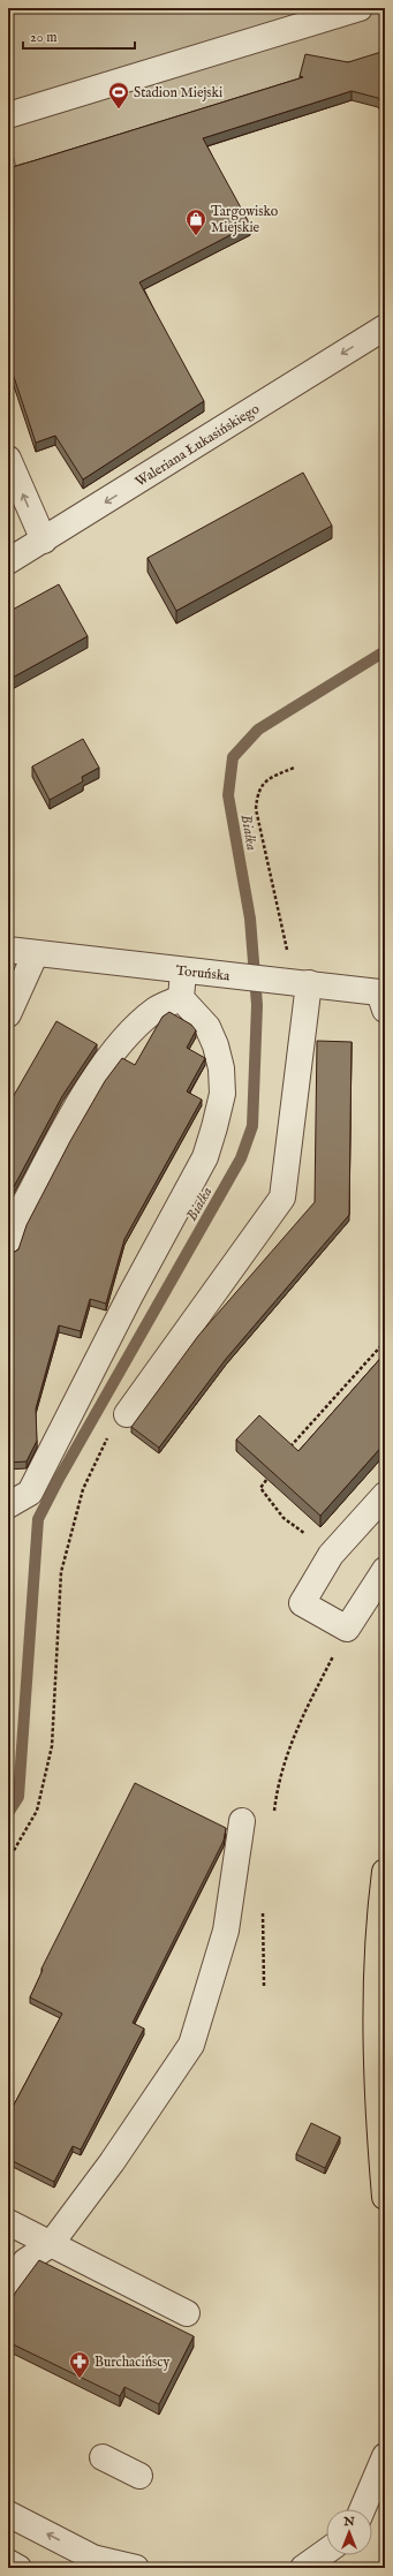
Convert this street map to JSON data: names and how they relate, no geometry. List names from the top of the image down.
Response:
{
  "streets": {
    "street": ["Waleriana Łukasińskiego", "Toruńska"]
  },
  "one_way": ["Waleriana Łukasińskiego"],
  "water": ["Białka"],
  "places": {
    "sports": ["Stadion Miejski"],
    "shop": ["Targowisko Miejskie"],
    "pharmacy": ["Burchacińscy"]
  },
  "scale_bar": "20 m",
  "north": "top"
}
